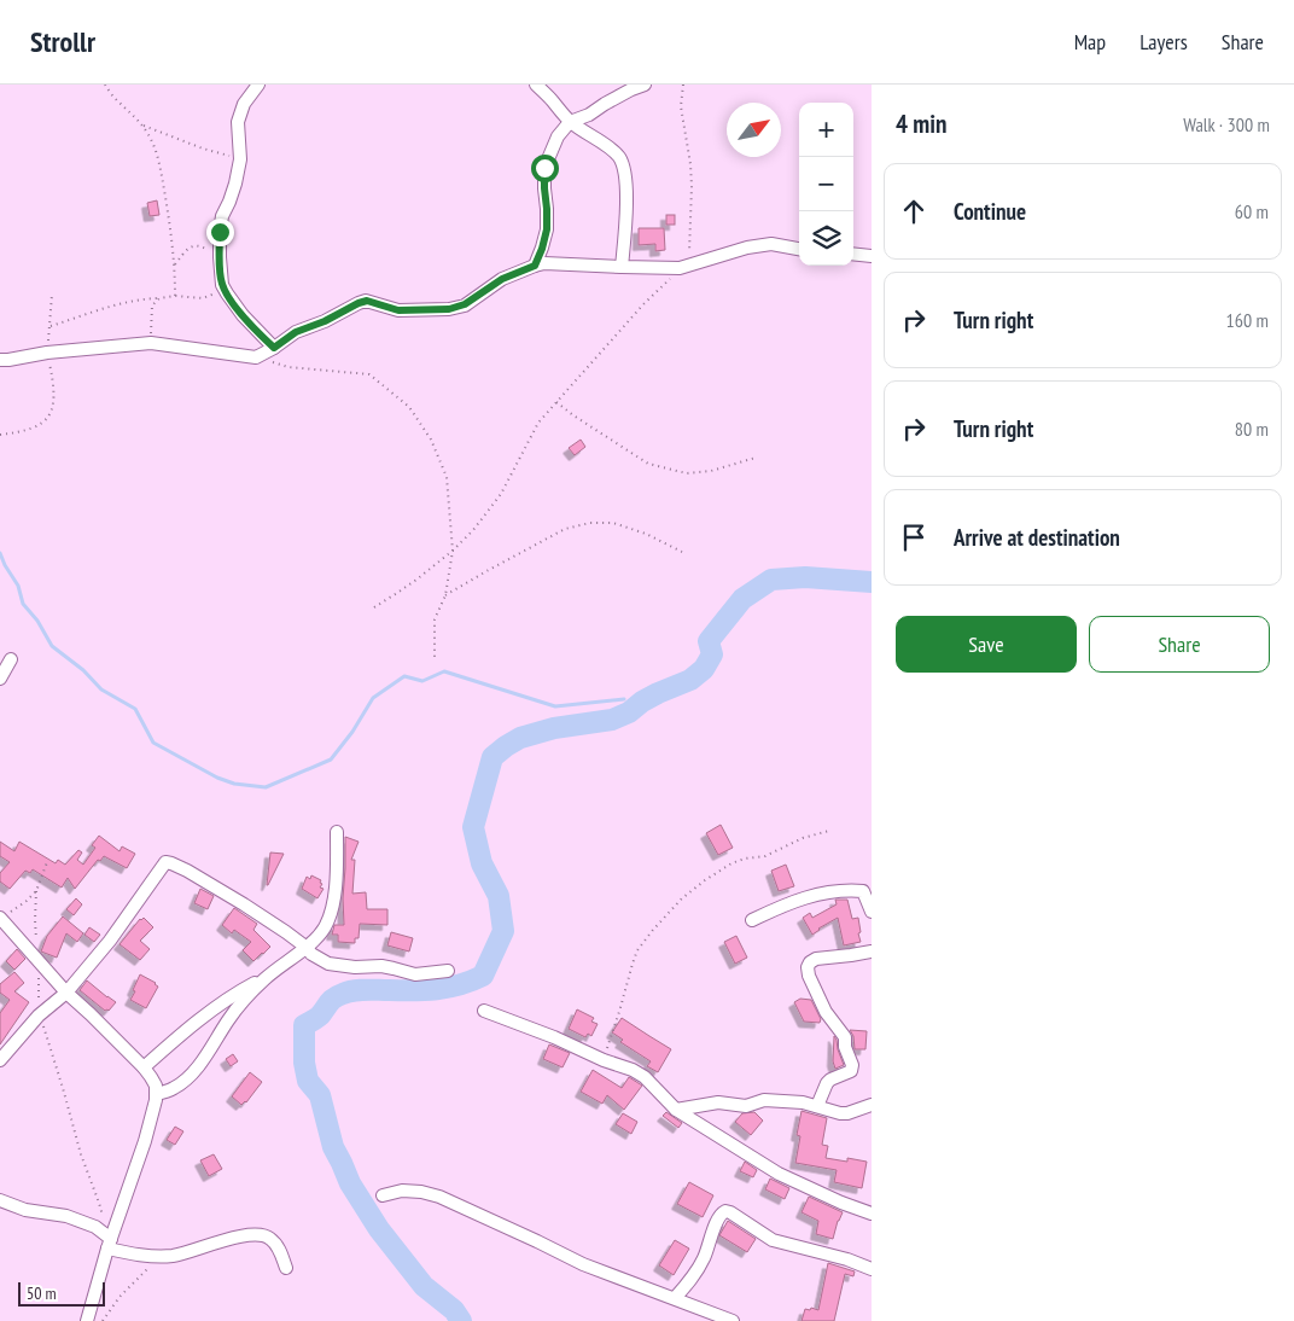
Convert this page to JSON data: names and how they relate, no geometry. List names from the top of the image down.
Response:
{
  "scale_bar": "50 m",
  "north": "top right",
  "page": {
    "header": "Strollr",
    "nav": ["Map", "Layers", "Share"],
    "heading": ["4 min", "Walk · 300 m"],
    "map_buttons": ["+", "−"],
    "list": [
      ["Continue", "60 m"],
      ["Turn right", "160 m"],
      ["Turn right", "80 m"],
      "Arrive at destination"
    ],
    "buttons": ["Save", "Share"],
    "scale": "50 m"
  }
}
